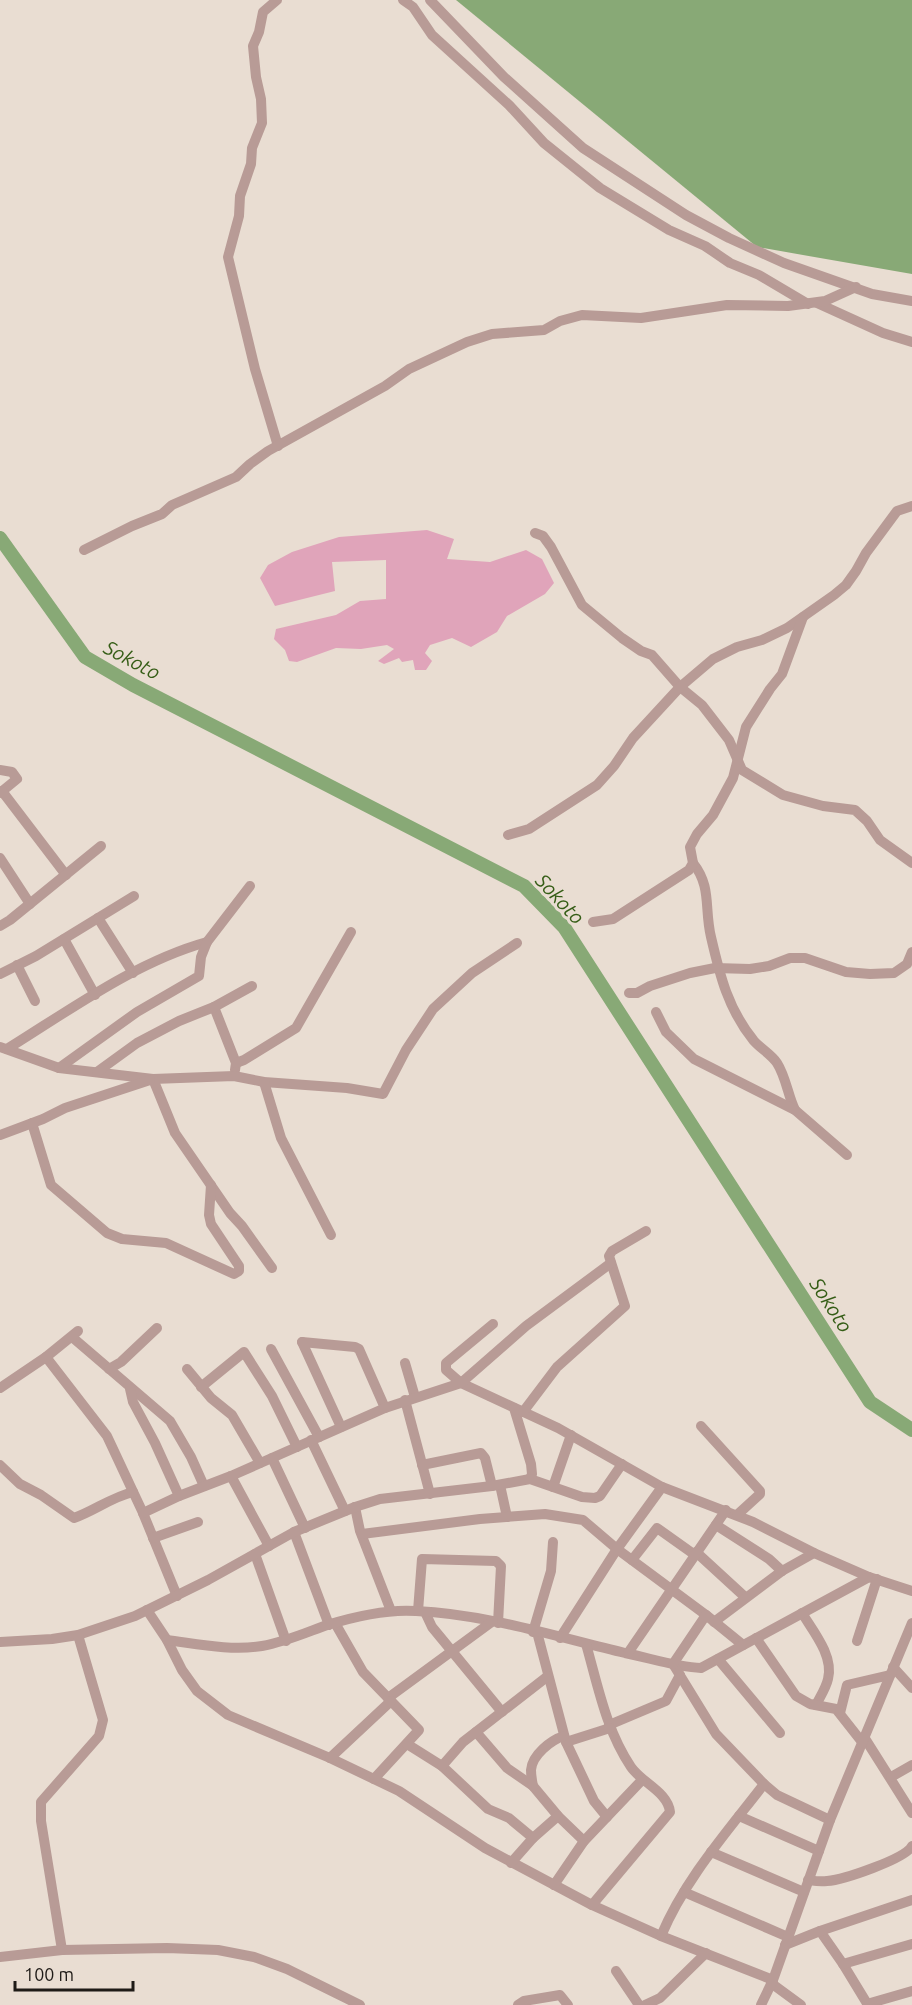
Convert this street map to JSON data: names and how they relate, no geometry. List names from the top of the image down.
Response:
{
  "water": ["Sokoto"],
  "scale_bar": "100 m"
}
